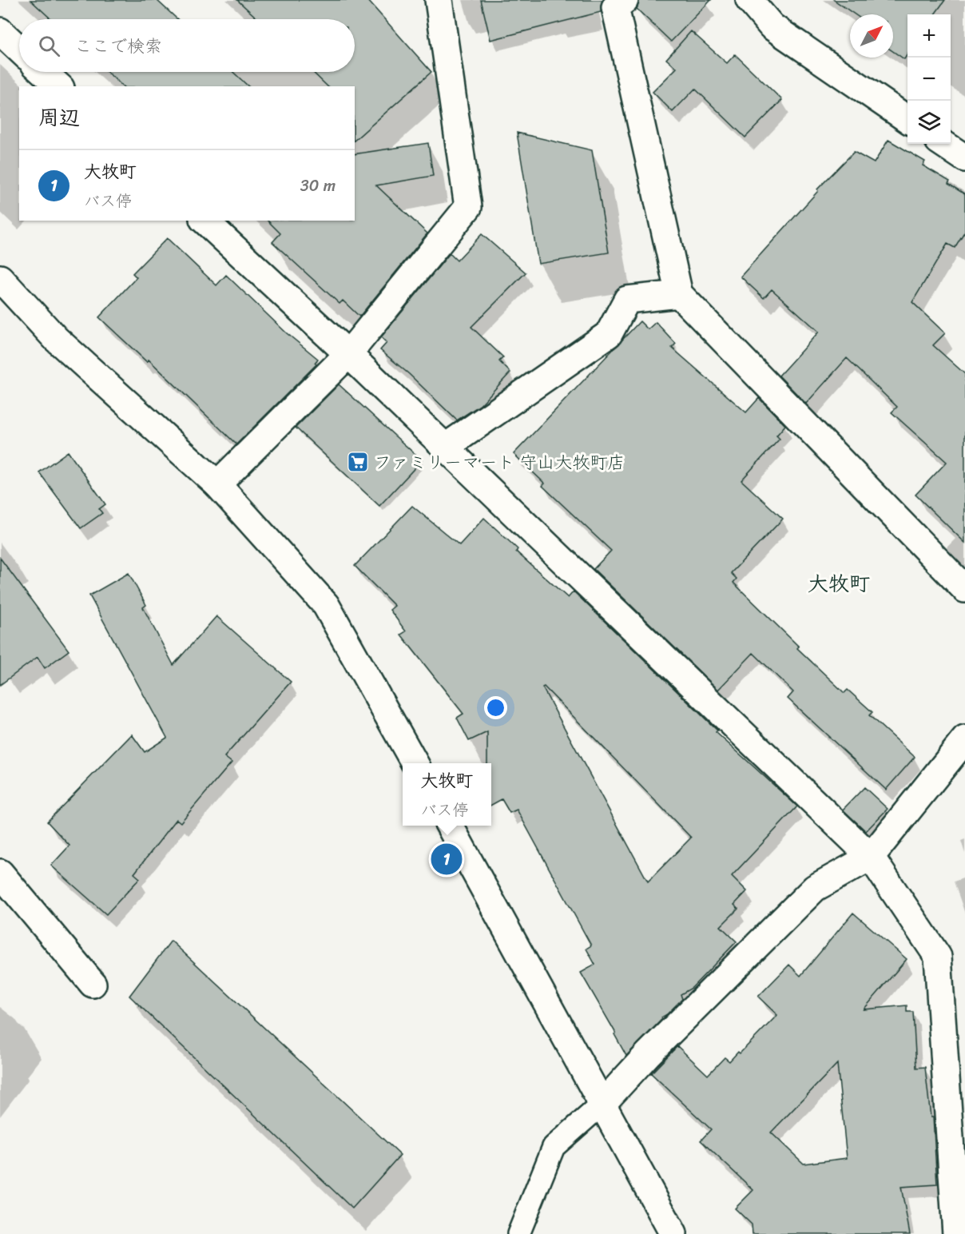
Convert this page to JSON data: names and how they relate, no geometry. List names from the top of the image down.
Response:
{
  "districts": ["大牧町"],
  "places": {
    "supermarket": ["ファミリーマート 守山大牧町店"]
  },
  "north": "top right",
  "page": {
    "map_buttons": ["+", "−"],
    "search": "ここで検索",
    "heading": "周辺",
    "list": [
      {
        "mark": "1",
        "name": "大牧町",
        "note": "バス停",
        "value": "30 m"
      }
    ],
    "popup": ["大牧町", "バス停"],
    "pins": "1"
  }
}
